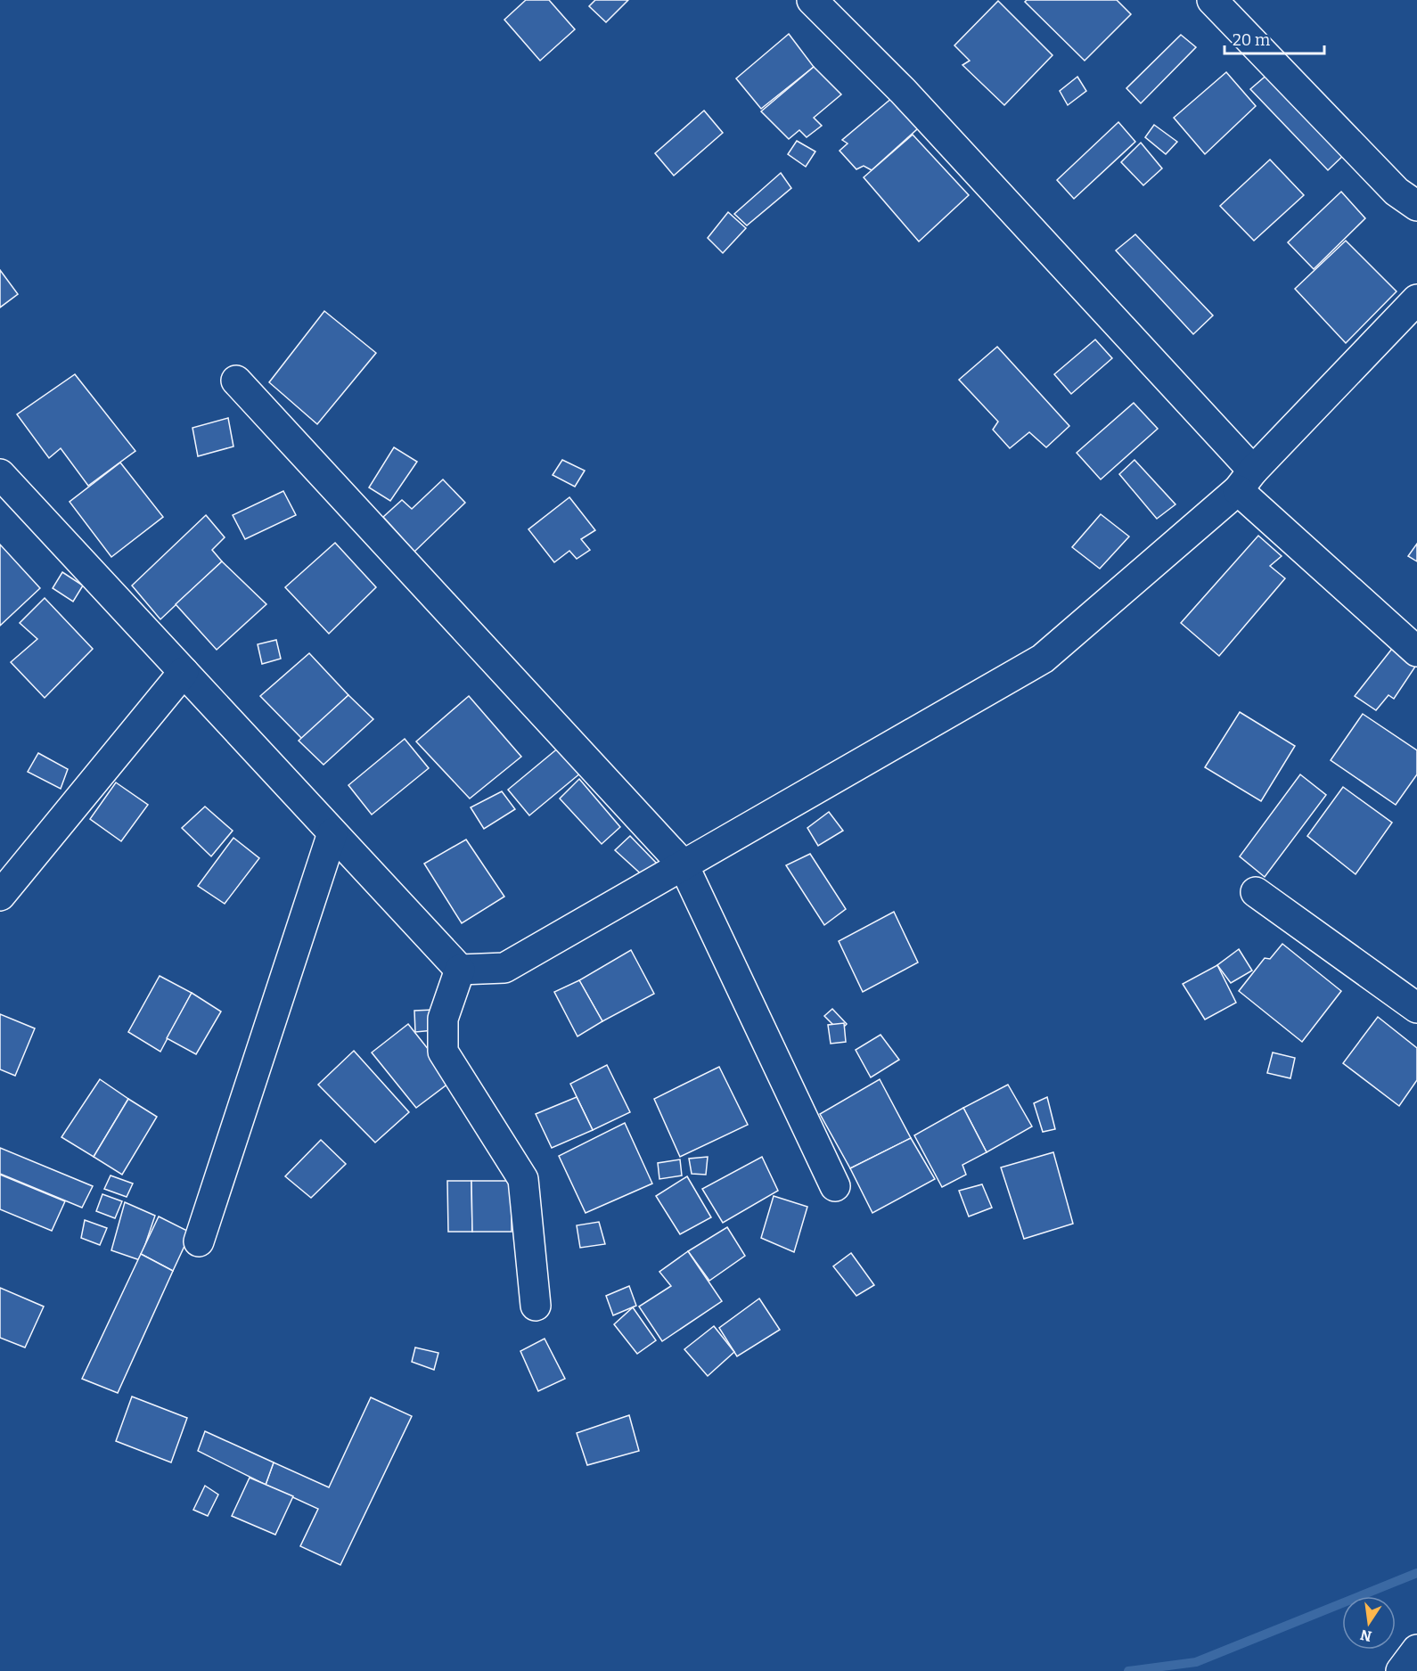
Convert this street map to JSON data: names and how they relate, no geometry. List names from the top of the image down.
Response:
{
  "scale_bar": "20 m",
  "north": "bottom"
}
